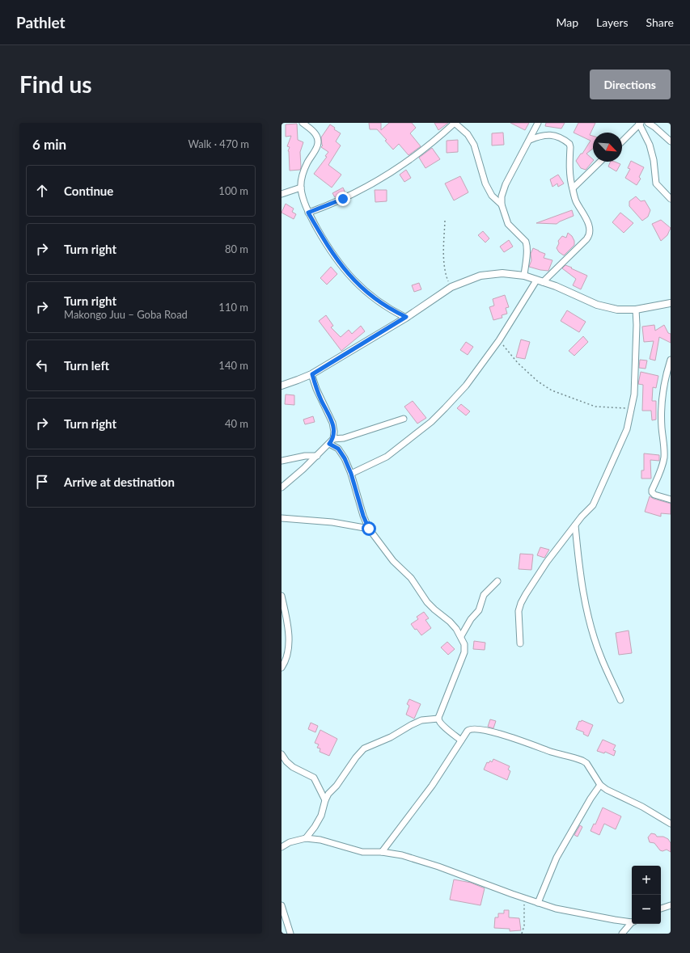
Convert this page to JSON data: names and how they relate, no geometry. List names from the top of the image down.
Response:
{
  "north": "bottom right",
  "page": {
    "header": "Pathlet",
    "nav": ["Map", "Layers", "Share"],
    "buttons": "Directions",
    "title": "Find us",
    "heading": ["6 min", "Walk · 470 m"],
    "list": [
      ["Continue", "100 m"],
      ["Turn right", "80 m"],
      ["Turn right", "Makongo Juu – Goba Road", "110 m"],
      ["Turn left", "140 m"],
      ["Turn right", "40 m"],
      "Arrive at destination"
    ],
    "map_buttons": ["+", "−"]
  }
}
